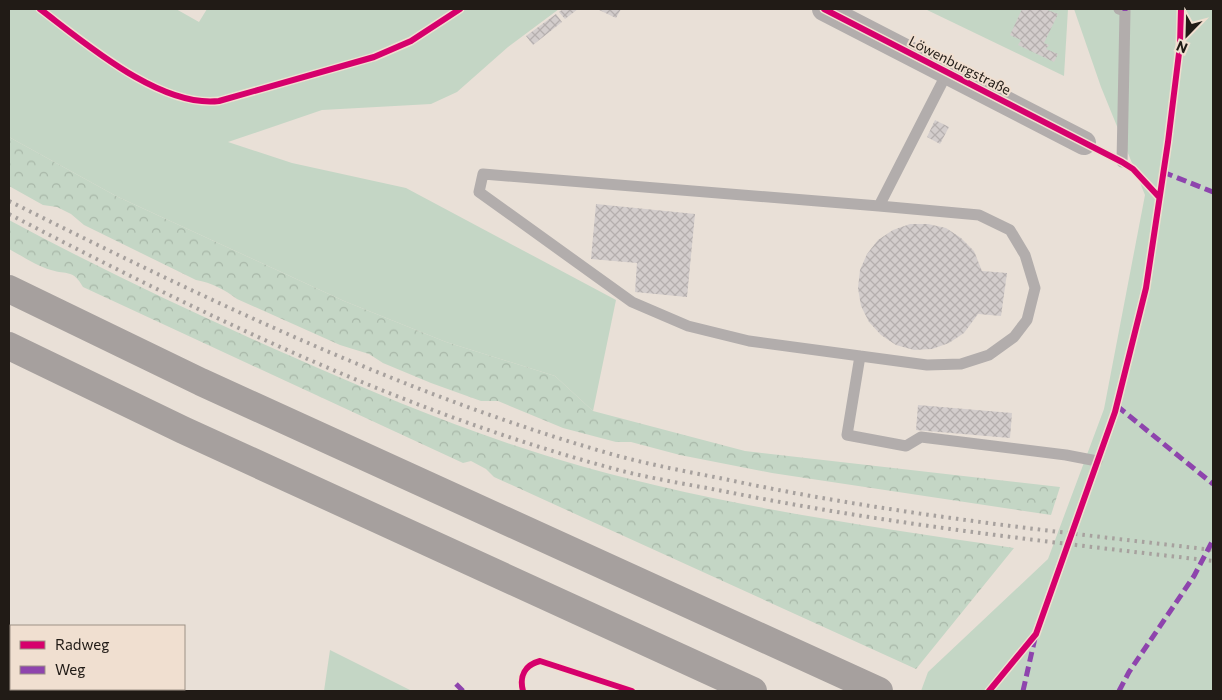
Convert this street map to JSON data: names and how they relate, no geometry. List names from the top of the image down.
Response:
{
  "streets": {
    "street": ["Löwenburgstraße"]
  },
  "legend": ["Radweg", "Weg"],
  "north": "bottom left"
}
